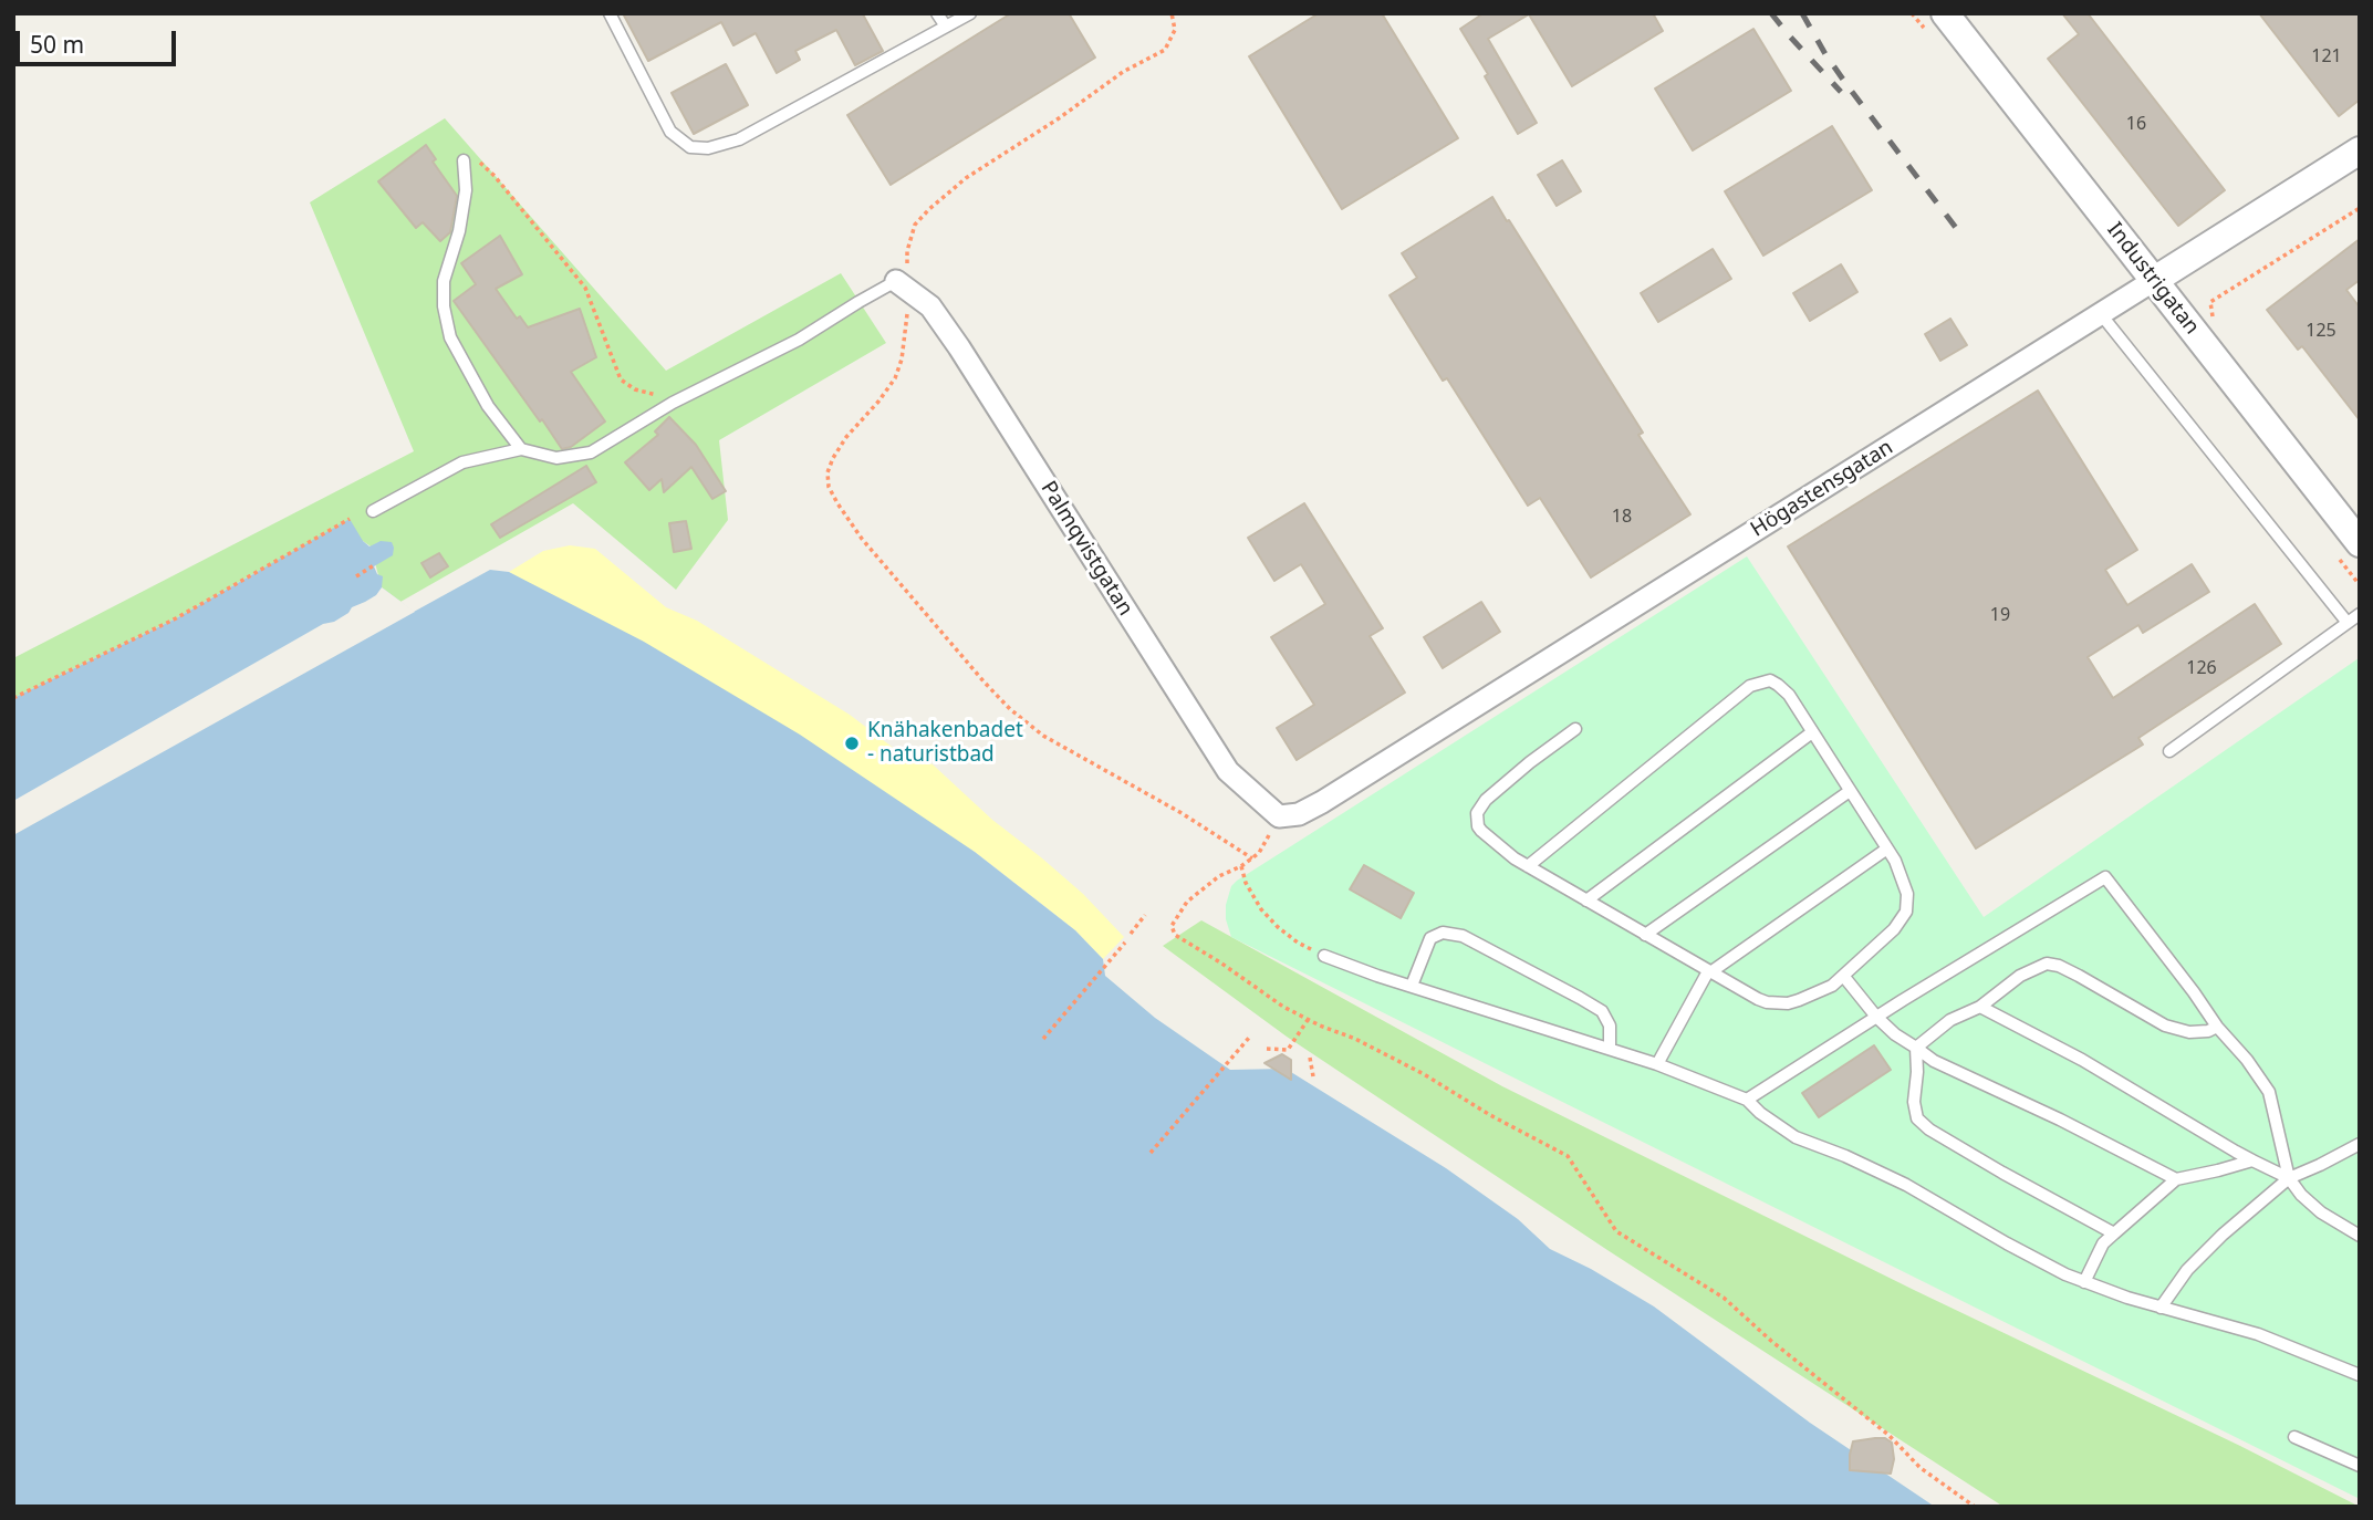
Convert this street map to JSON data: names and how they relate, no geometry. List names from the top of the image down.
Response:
{
  "streets": {
    "street": ["Industrigatan", "Högastensgatan", "Palmqvistgatan"]
  },
  "crossings": [
    ["Industrigatan", "Högastensgatan"],
    ["Högastensgatan", "Palmqvistgatan"]
  ],
  "places": ["Knähakenbadet - naturistbad"],
  "house_numbers": [
    "121",
    "16",
    "125",
    "18",
    "19",
    "126"
  ],
  "scale_bar": "50 m"
}
